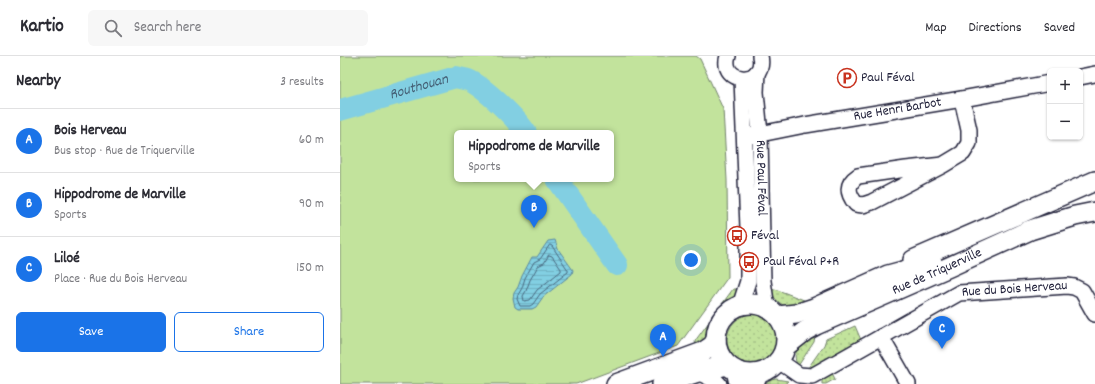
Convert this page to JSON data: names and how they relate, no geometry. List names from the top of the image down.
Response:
{
  "streets": {
    "main road": ["Rue de Triquerville"],
    "street": ["Rue Henri Barbot", "Rue Paul Féval", "Rue du Bois Herveau"]
  },
  "crossings": [
    ["Rue Henri Barbot", "Rue Paul Féval"],
    ["Rue Paul Féval", "Rue de Triquerville"],
    ["Rue Paul Féval", "Rue du Bois Herveau"],
    ["Rue de Triquerville", "Rue du Bois Herveau"]
  ],
  "water": ["Routhouan"],
  "places": {
    "parking": ["Paul Féval"],
    "bus stop": ["Féval", "Paul Féval P+R"]
  },
  "page": {
    "header": "Kartio",
    "search": "Search here",
    "nav": ["Map", "Directions", "Saved"],
    "heading": ["Nearby", "3 results"],
    "map_buttons": ["+", "−"],
    "list": [
      {
        "mark": "A",
        "name": "Bois Herveau",
        "note": "Bus stop · Rue de Triquerville",
        "value": "60 m"
      },
      {
        "mark": "B",
        "name": "Hippodrome de Marville",
        "note": "Sports",
        "value": "90 m"
      },
      {
        "mark": "C",
        "name": "Liloé",
        "note": "Place · Rue du Bois Herveau",
        "value": "150 m"
      }
    ],
    "popup": ["Hippodrome de Marville", "Sports"],
    "pins": ["B", "C", "A"],
    "buttons": ["Save", "Share"]
  }
}
